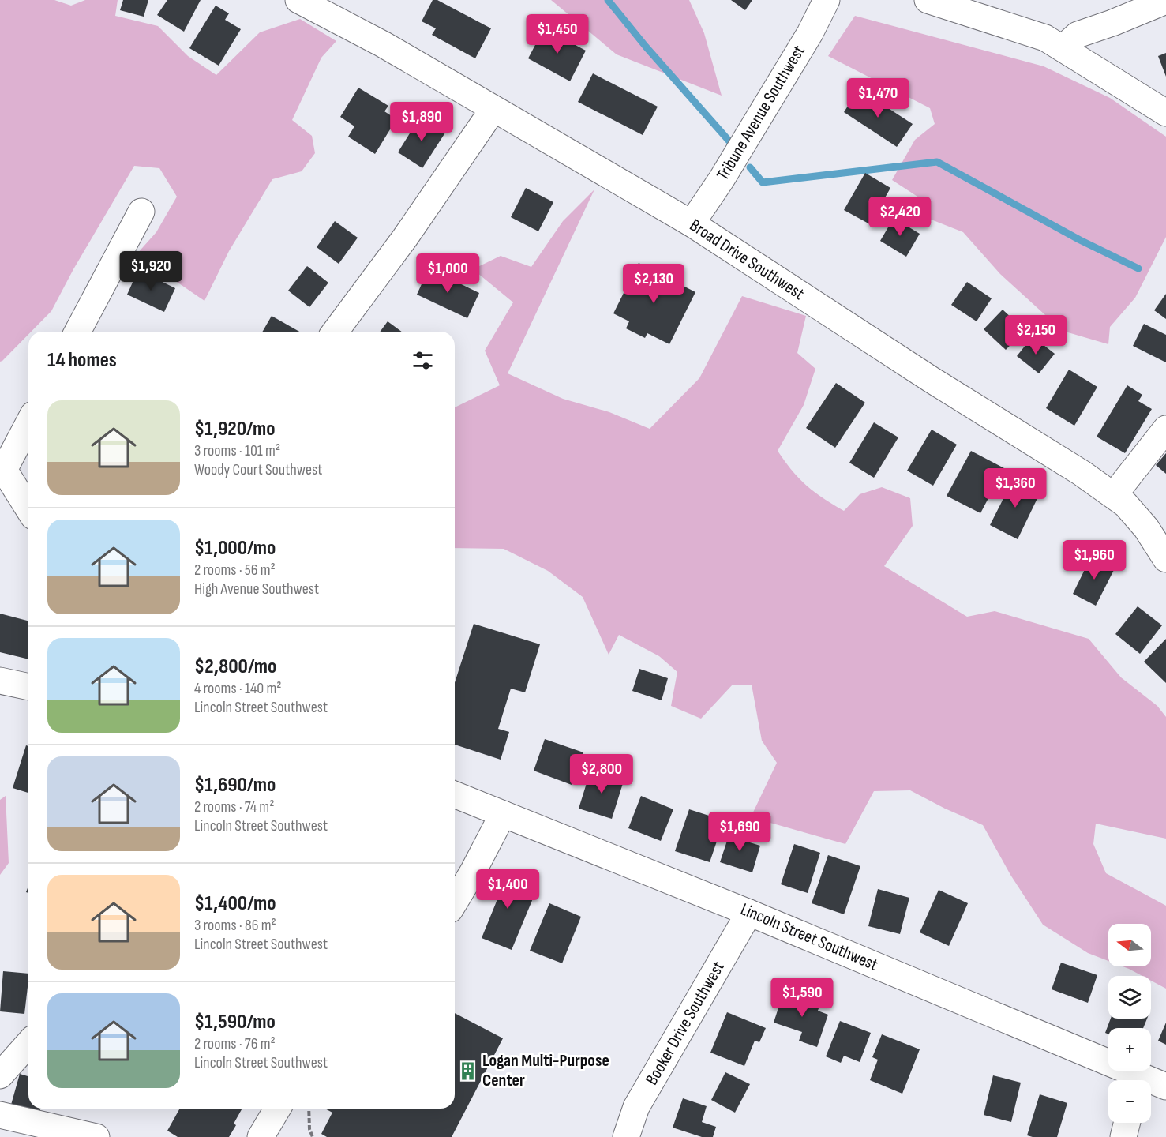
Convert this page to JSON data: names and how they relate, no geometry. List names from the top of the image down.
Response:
{
  "streets": {
    "street": [
      "Tribune Avenue Southwest",
      "Broad Drive Southwest",
      "Lincoln Street Southwest",
      "Booker Drive Southwest"
    ]
  },
  "crossings": [
    ["Tribune Avenue Southwest", "Broad Drive Southwest"],
    ["Lincoln Street Southwest", "Booker Drive Southwest"]
  ],
  "places": {
    "building": ["Logan Multi-Purpose Center"]
  },
  "north": "left",
  "page": {
    "price": [
      "$1,450",
      "$1,470",
      "$1,890",
      "$2,420",
      "$1,920",
      "$1,000",
      "$2,130",
      "$2,150",
      "$1,360",
      "$1,960",
      "$2,800",
      "$1,690",
      "$1,400",
      "$1,590"
    ],
    "heading": "14 homes",
    "list": [
      {
        "name": "$1,920/mo",
        "note": "3 rooms · 101 m² · Woody Court Southwest"
      },
      {
        "name": "$1,000/mo",
        "note": "2 rooms · 56 m² · High Avenue Southwest"
      },
      {
        "name": "$2,800/mo",
        "note": "4 rooms · 140 m² · Lincoln Street Southwest"
      },
      {
        "name": "$1,690/mo",
        "note": "2 rooms · 74 m² · Lincoln Street Southwest"
      },
      {
        "name": "$1,400/mo",
        "note": "3 rooms · 86 m² · Lincoln Street Southwest"
      },
      {
        "name": "$1,590/mo",
        "note": "2 rooms · 76 m² · Lincoln Street Southwest"
      }
    ],
    "map_buttons": ["+", "−"]
  }
}
